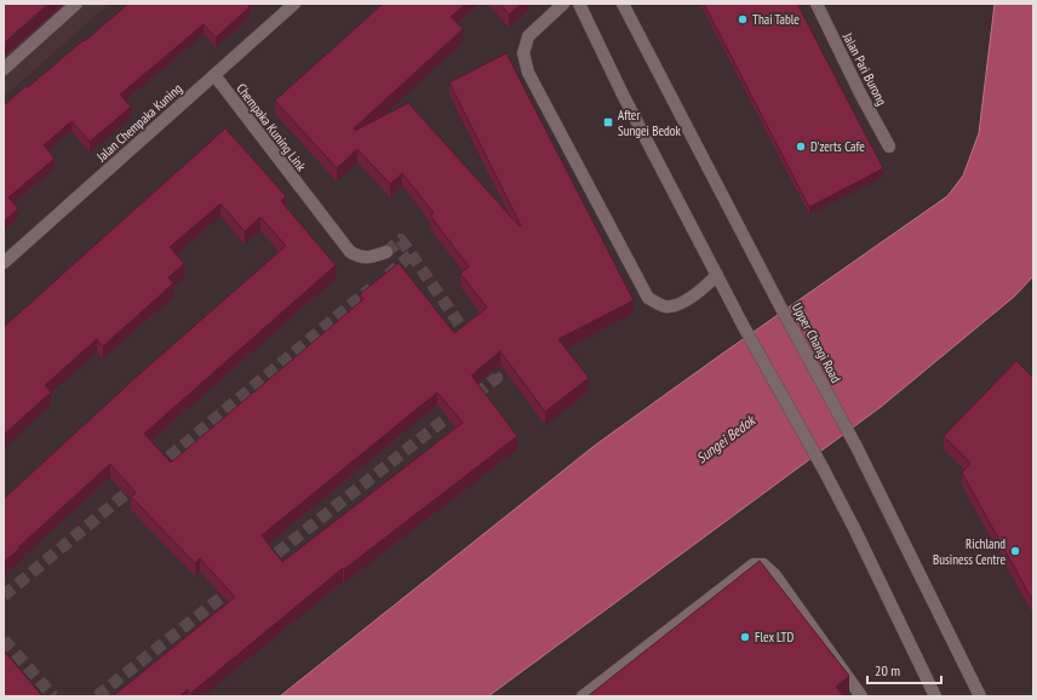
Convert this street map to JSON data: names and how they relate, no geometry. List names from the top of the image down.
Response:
{
  "streets": {
    "street": [
      "Jalan Pari Burong",
      "Jalan Chempaka Kuning",
      "Chempaka Kuning Link",
      "Upper Changi Road"
    ]
  },
  "crossings": [
    ["Jalan Chempaka Kuning", "Chempaka Kuning Link"]
  ],
  "water": ["Sungei Bedok"],
  "places": {
    "other": [
      "Thai Table",
      "D'zerts Cafe",
      "Richland Business Centre",
      "Flex LTD"
    ],
    "transit": ["After Sungei Bedok"]
  },
  "scale_bar": "20 m"
}
